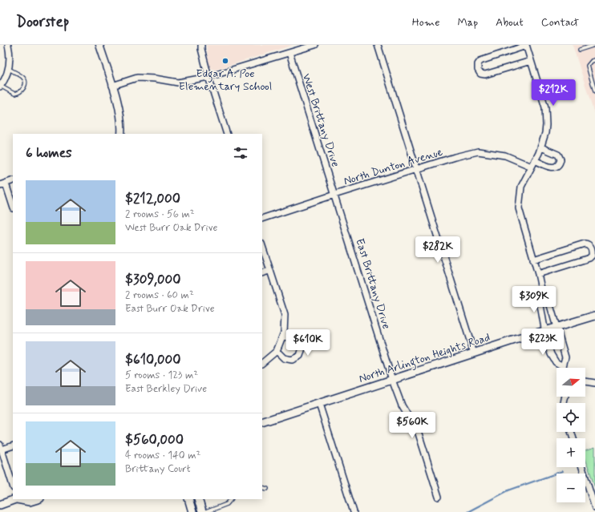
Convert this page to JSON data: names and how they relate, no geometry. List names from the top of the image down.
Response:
{
  "streets": {
    "main road": ["North Arlington Heights Road"],
    "street": ["West Brittany Drive", "North Dunton Avenue", "East Brittany Drive"]
  },
  "crossings": [
    ["West Brittany Drive", "North Dunton Avenue"],
    ["West Brittany Drive", "East Brittany Drive"],
    ["North Dunton Avenue", "East Brittany Drive"],
    ["East Brittany Drive", "North Arlington Heights Road"]
  ],
  "places": ["Edgar A. Poe Elementary School"],
  "north": "right",
  "page": {
    "header": "Doorstep",
    "nav": [
      "Home",
      "Map",
      "About",
      "Contact"
    ],
    "price": [
      "$212K",
      "$282K",
      "$309K",
      "$223K",
      "$610K",
      "$560K"
    ],
    "heading": "6 homes",
    "list": [
      {
        "name": "$212,000",
        "note": "2 rooms · 56 m² · West Burr Oak Drive"
      },
      {
        "name": "$309,000",
        "note": "2 rooms · 60 m² · East Burr Oak Drive"
      },
      {
        "name": "$610,000",
        "note": "5 rooms · 123 m² · East Berkley Drive"
      },
      {
        "name": "$560,000",
        "note": "4 rooms · 140 m² · Brittany Court"
      }
    ],
    "map_buttons": ["+", "−"]
  }
}
